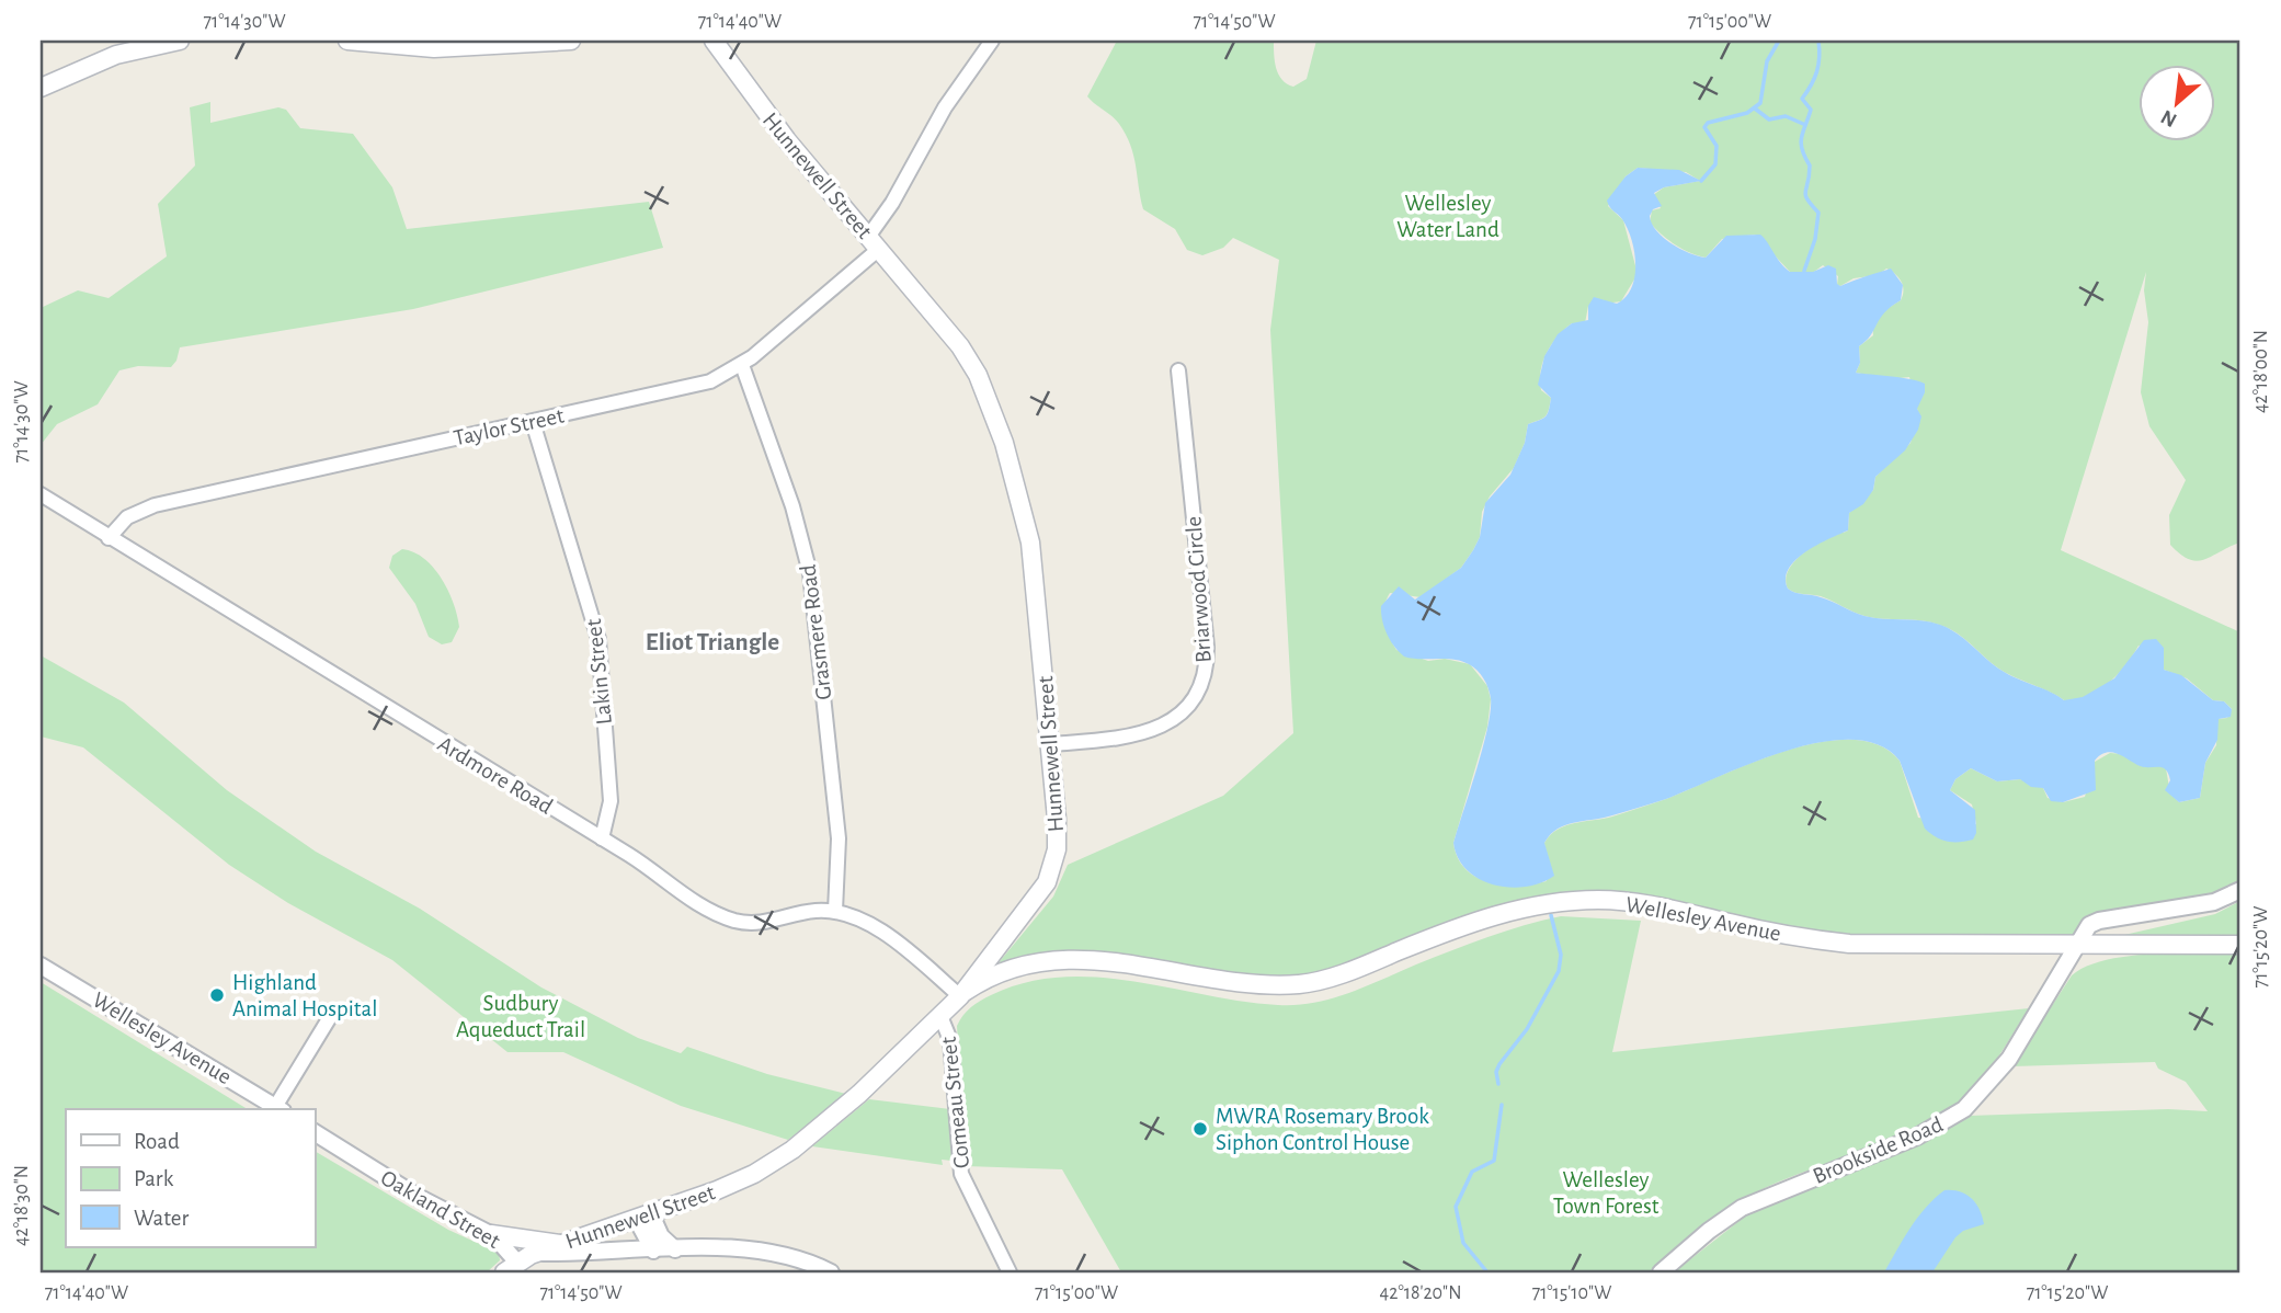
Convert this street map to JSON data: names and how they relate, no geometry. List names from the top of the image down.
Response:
{
  "streets": {
    "main road": ["Hunnewell Street", "Wellesley Avenue"],
    "street": [
      "Taylor Street",
      "Briarwood Circle",
      "Grasmere Road",
      "Lakin Street",
      "Ardmore Road",
      "Comeau Street",
      "Brookside Road",
      "Oakland Street"
    ]
  },
  "crossings": [
    ["Hunnewell Street", "Taylor Street"],
    ["Hunnewell Street", "Briarwood Circle"],
    ["Hunnewell Street", "Wellesley Avenue"],
    ["Hunnewell Street", "Comeau Street"],
    ["Hunnewell Street", "Oakland Street"],
    ["Taylor Street", "Grasmere Road"],
    ["Taylor Street", "Lakin Street"],
    ["Taylor Street", "Ardmore Road"],
    ["Grasmere Road", "Ardmore Road"],
    ["Lakin Street", "Ardmore Road"],
    ["Wellesley Avenue", "Brookside Road"]
  ],
  "districts": ["Eliot Triangle"],
  "parks": ["Wellesley Water Land", "Sudbury Aqueduct Trail", "Wellesley Town Forest"],
  "places": ["Highland Animal Hospital", "MWRA Rosemary Brook Siphon Control House"],
  "legend": ["Road", "Park", "Water"],
  "north": "bottom left",
  "coordinates": [
    "71°14'30\"W",
    "71°14'40\"W",
    "71°14'50\"W",
    "71°15'00\"W",
    "42°18'00\"N",
    "71°15'20\"W",
    "42°18'30\"N",
    "42°18'20\"N",
    "71°15'10\"W"
  ]
}
